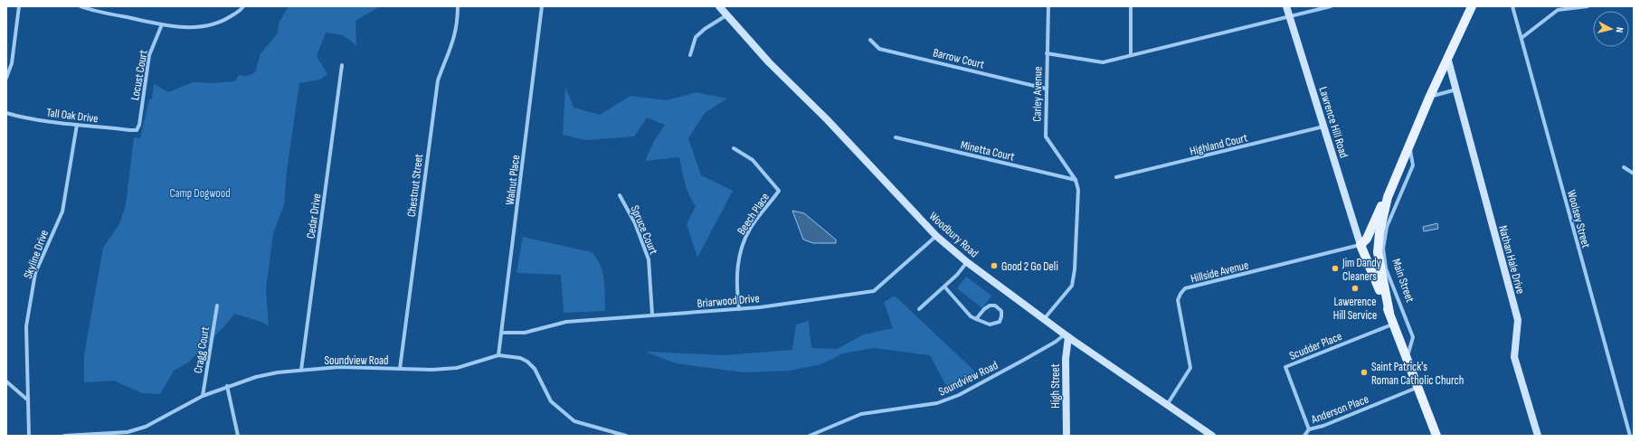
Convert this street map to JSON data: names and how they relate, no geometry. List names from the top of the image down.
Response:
{
  "streets": {
    "main road": [
      "Lawrence Hill Road",
      "Woodbury Road",
      "Nathan Hale Drive",
      "Main Street",
      "High Street"
    ],
    "street": [
      "Barrow Court",
      "Locust Court",
      "Carley Avenue",
      "Tall Oak Drive",
      "Highland Court",
      "Minetta Court",
      "Walnut Place",
      "Chestnut Street",
      "Beech Place",
      "Cedar Drive",
      "Woolsey Street",
      "Spruce Court",
      "Skyline Drive",
      "Hillside Avenue",
      "Briarwood Drive",
      "Scudder Place",
      "Cragg Court",
      "Soundview Road",
      "Anderson Place"
    ]
  },
  "crossings": [
    ["Barrow Court", "Carley Avenue"],
    ["Locust Court", "Tall Oak Drive"],
    ["Carley Avenue", "Lawrence Hill Road"],
    ["Carley Avenue", "Minetta Court"],
    ["Carley Avenue", "Woodbury Road"],
    ["Tall Oak Drive", "Skyline Drive"],
    ["Lawrence Hill Road", "Highland Court"],
    ["Lawrence Hill Road", "Hillside Avenue"],
    ["Lawrence Hill Road", "Main Street"],
    ["Walnut Place", "Briarwood Drive"],
    ["Walnut Place", "Soundview Road"],
    ["Chestnut Street", "Soundview Road"],
    ["Beech Place", "Briarwood Drive"],
    ["Cedar Drive", "Soundview Road"],
    ["Spruce Court", "Briarwood Drive"],
    ["Woodbury Road", "Hillside Avenue"],
    ["Woodbury Road", "Briarwood Drive"],
    ["Woodbury Road", "Soundview Road"],
    ["Woodbury Road", "High Street"],
    ["Nathan Hale Drive", "Main Street"],
    ["Hillside Avenue", "Main Street"],
    ["Main Street", "Scudder Place"],
    ["Main Street", "Anderson Place"],
    ["Scudder Place", "Anderson Place"],
    ["Cragg Court", "Soundview Road"],
    ["Soundview Road", "High Street"]
  ],
  "parks": ["Camp Dogwood"],
  "places": [
    "Good 2 Go Deli",
    "Jim Dandy Cleaners",
    "Lawerence Hill Service",
    "Saint Patrick's Roman Catholic Church"
  ],
  "north": "right"
}
